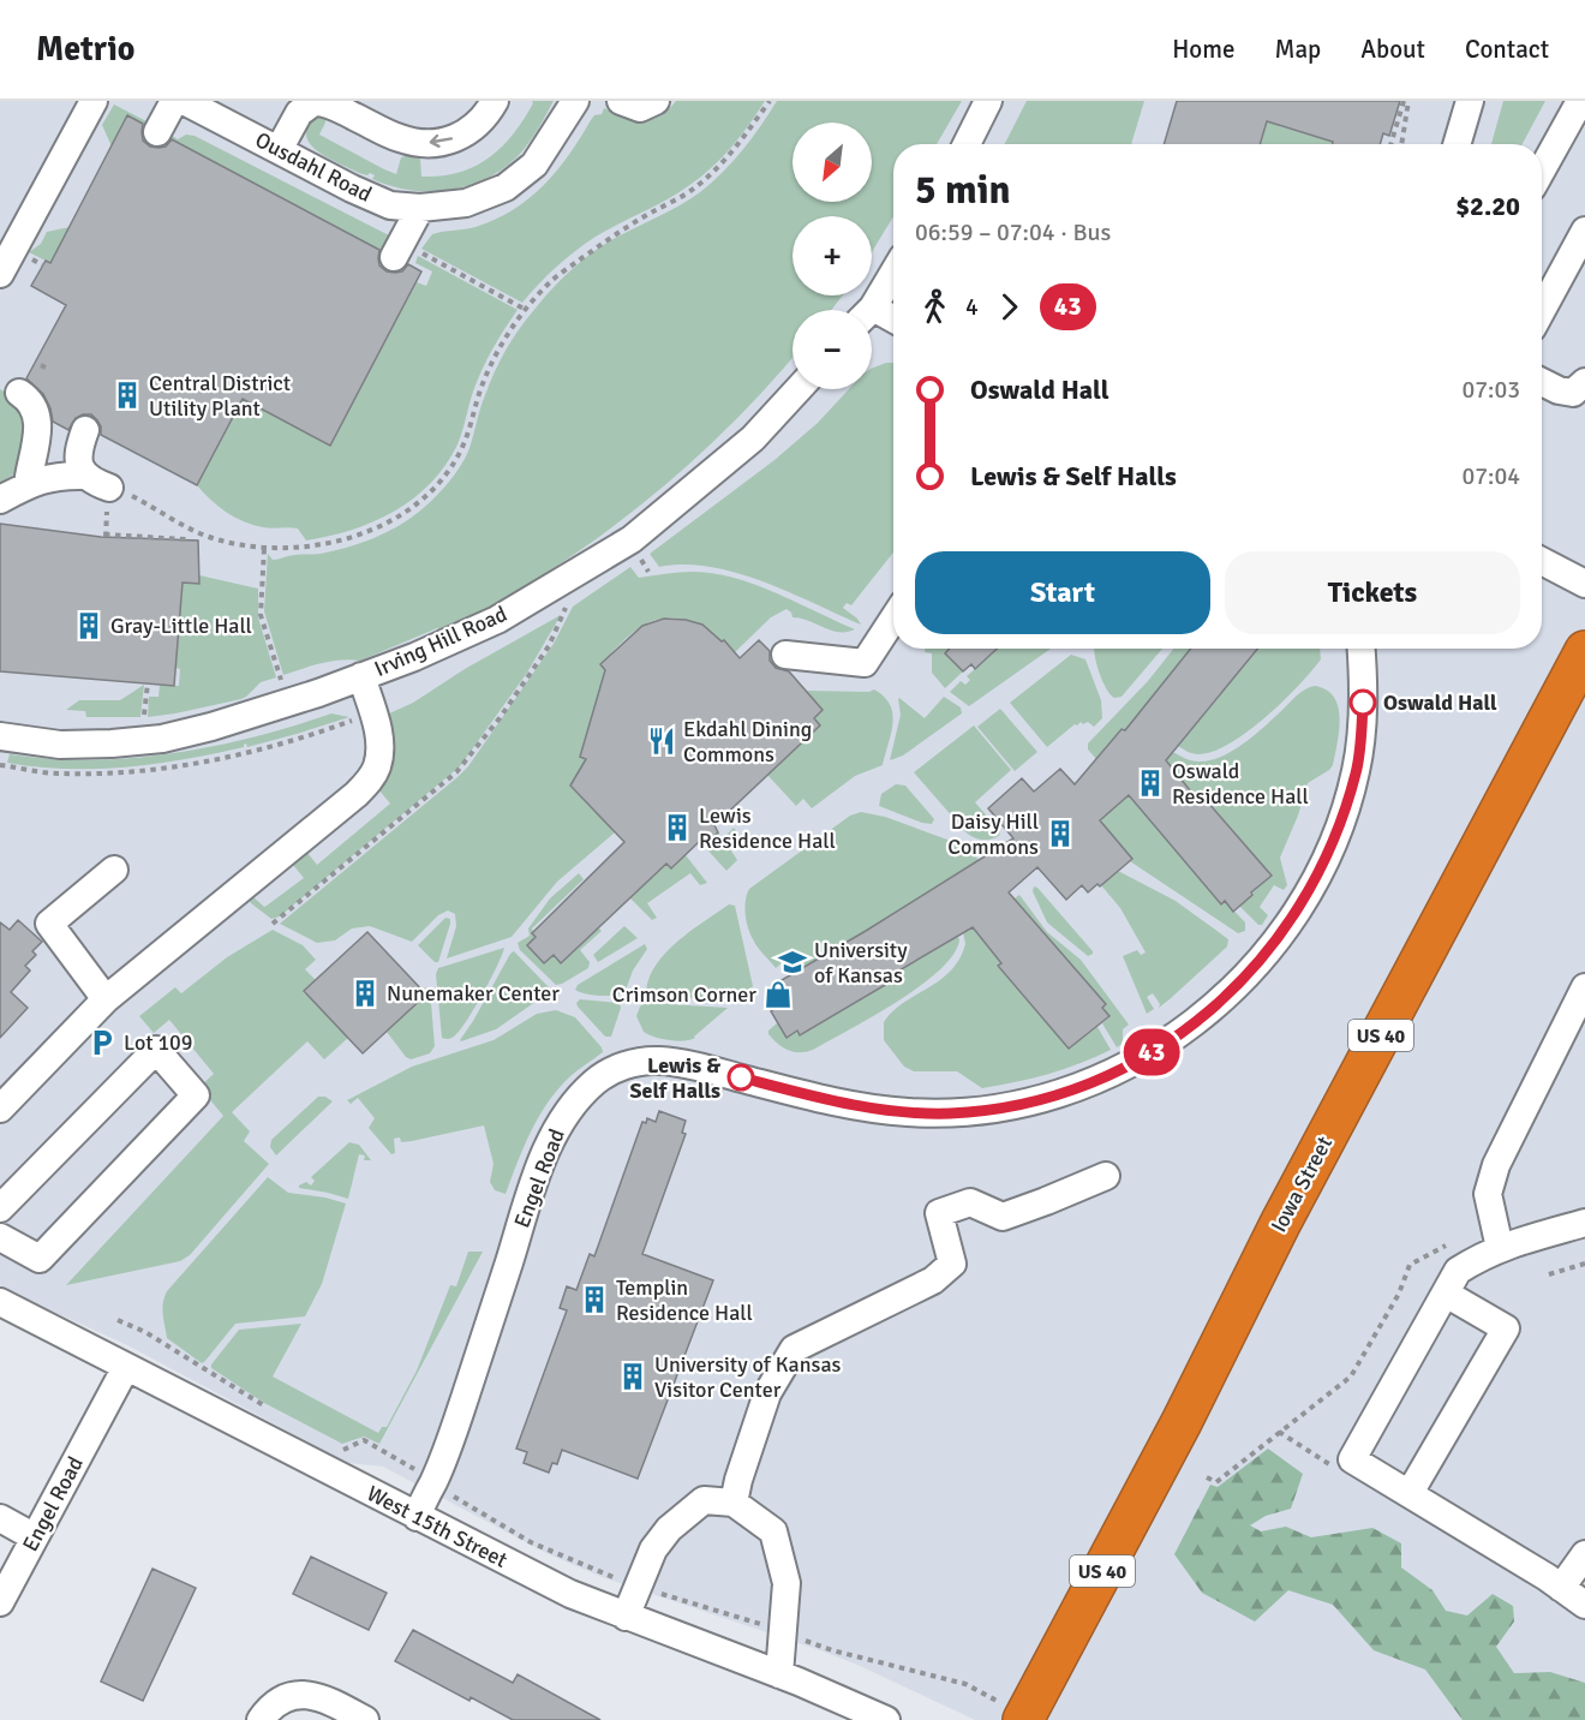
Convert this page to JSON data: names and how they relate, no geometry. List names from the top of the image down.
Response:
{
  "streets": {
    "highway": ["US 40", "Iowa Street"],
    "street": [
      "Ousdahl Road",
      "Irving Hill Road",
      "Engel Road",
      "West 15th Street"
    ]
  },
  "crossings": [
    ["Engel Road", "West 15th Street"]
  ],
  "places": {
    "building": [
      "Central District Utility Plant",
      "Gray-Little Hall",
      "Oswald Residence Hall",
      "Lewis Residence Hall",
      "Daisy Hill Commons",
      "Nunemaker Center",
      "Templin Residence Hall",
      "University of Kansas Visitor Center"
    ],
    "other": ["Oswald Hall", "Lewis & Self Halls"],
    "restaurant": ["Ekdahl Dining Commons"],
    "school or university": ["University of Kansas"],
    "shop": ["Crimson Corner"],
    "parking": ["Lot 109"]
  },
  "lines": ["bus line 43"],
  "north": "bottom left",
  "page": {
    "header": "Metrio",
    "nav": [
      "Home",
      "Map",
      "About",
      "Contact"
    ],
    "on_map": "43",
    "map_buttons": ["+", "−"],
    "heading": ["5 min", "06:59 – 07:04 · Bus", "$2.20"],
    "legs": ["4", "43"],
    "list": [
      {
        "name": "Oswald Hall",
        "value": "07:03"
      },
      {
        "name": "Lewis & Self Halls",
        "value": "07:04"
      }
    ],
    "buttons": ["Start", "Tickets"]
  }
}
